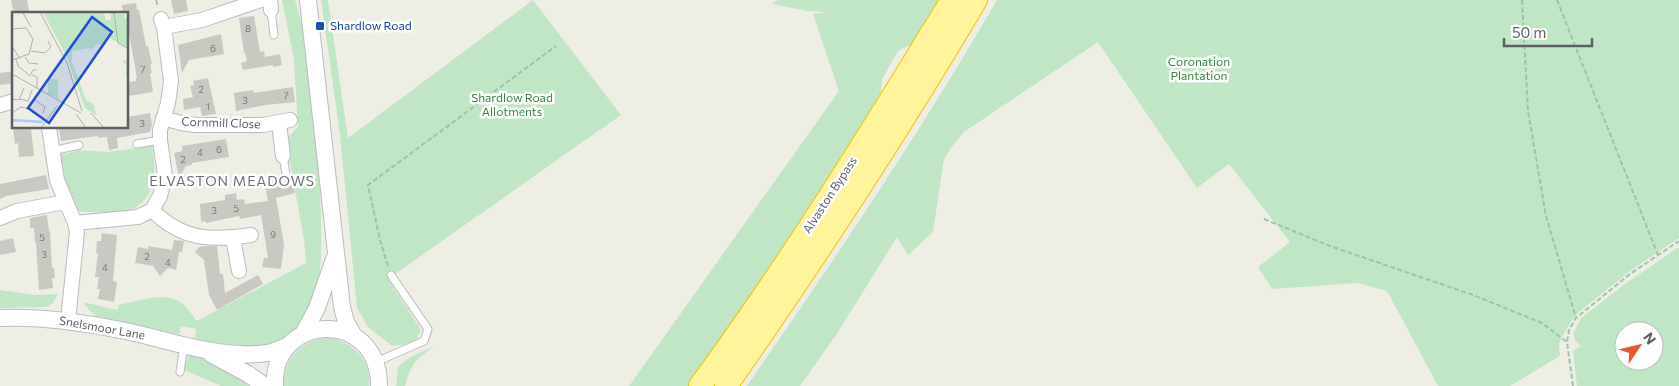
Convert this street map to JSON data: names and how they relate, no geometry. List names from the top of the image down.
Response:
{
  "streets": {
    "highway": ["Alvaston Bypass"],
    "street": ["Cornmill Close", "Snelsmoor Lane"]
  },
  "districts": ["ELVASTON MEADOWS"],
  "parks": ["Coronation Plantation", "Shardlow Road Allotments"],
  "places": {
    "transit": ["Shardlow Road"]
  },
  "house_numbers": [
    "8",
    "6",
    "7",
    "2",
    "7",
    "3",
    "1",
    "3",
    "6",
    "4",
    "2",
    "5",
    "3",
    "9",
    "5",
    "3",
    "2",
    "4",
    "4"
  ],
  "scale_bar": "50 m",
  "north": "top right"
}
